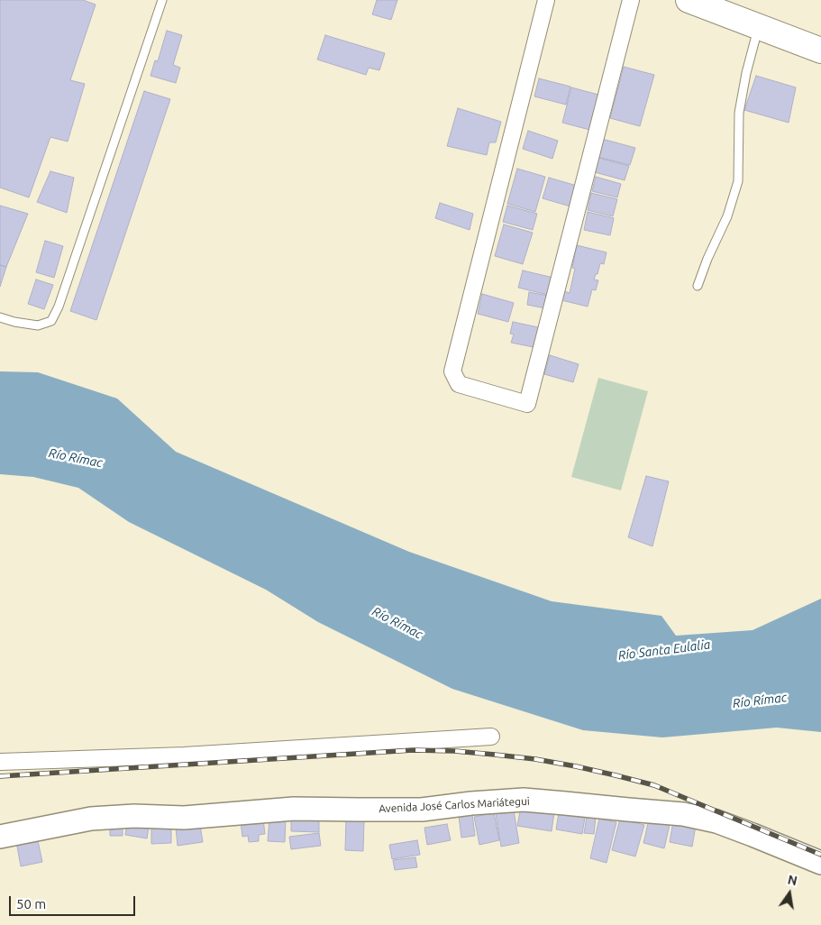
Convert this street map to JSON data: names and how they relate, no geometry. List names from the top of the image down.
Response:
{
  "streets": {
    "street": ["Avenida José Carlos Mariátegui"]
  },
  "water": ["Río Rímac", "Río Santa Eulalia"],
  "scale_bar": "50 m",
  "north": "top"
}
